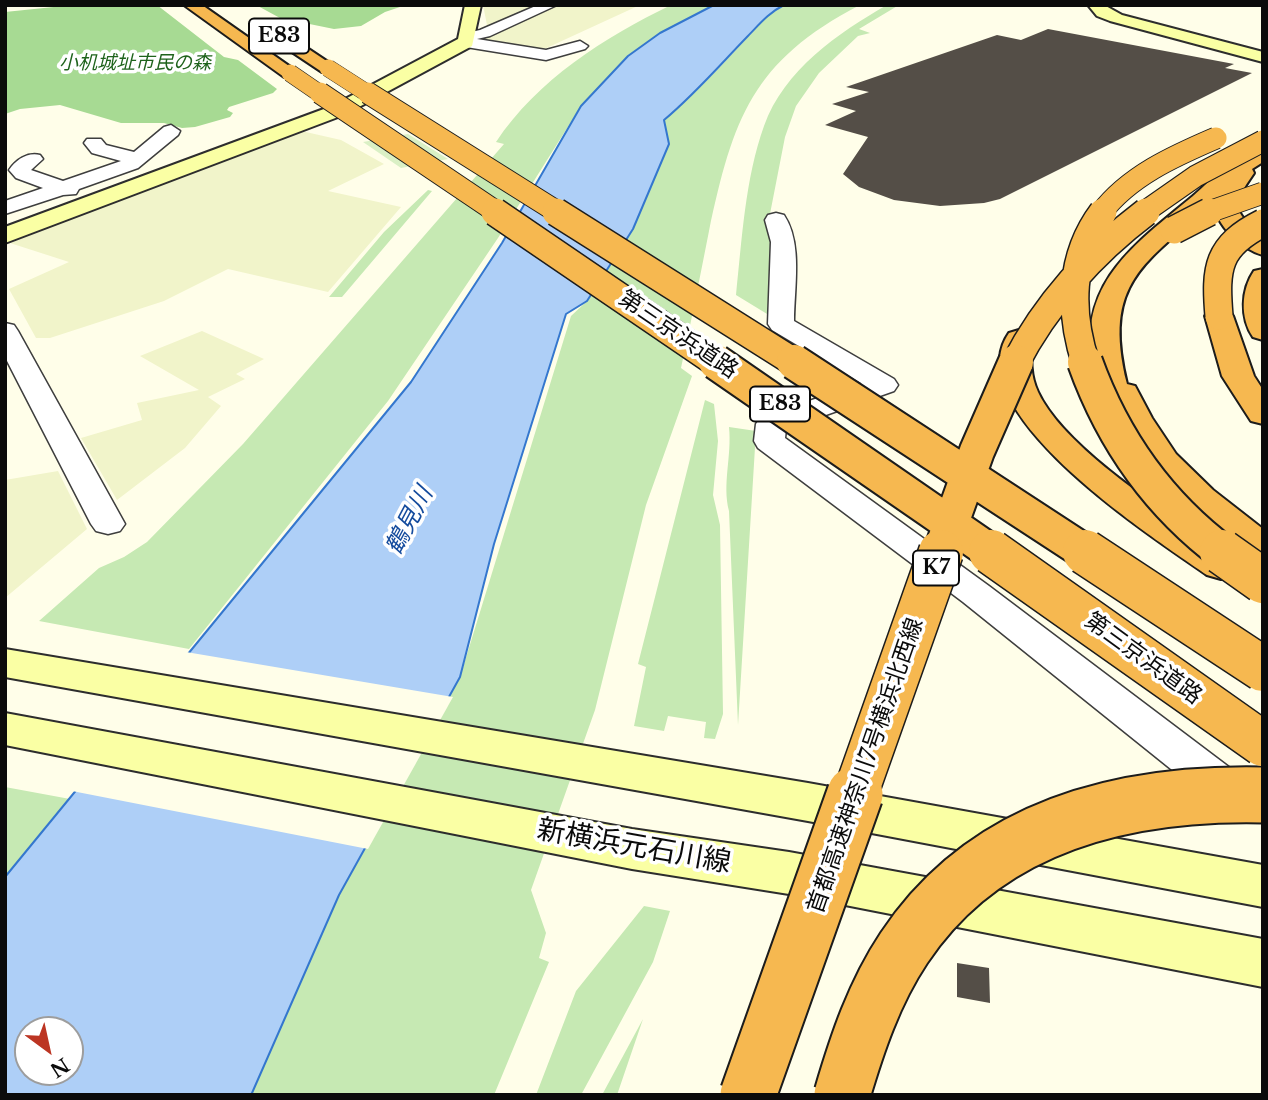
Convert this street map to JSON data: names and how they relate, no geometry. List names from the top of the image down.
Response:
{
  "streets": {
    "highway": [
      "E83",
      "第三京浜道路",
      "K7",
      "首都高速神奈川7号横浜北西線"
    ],
    "street": ["新横浜元石川線"]
  },
  "water": ["鶴見川"],
  "parks": ["小机城址市民の森"],
  "north": "bottom right"
}
